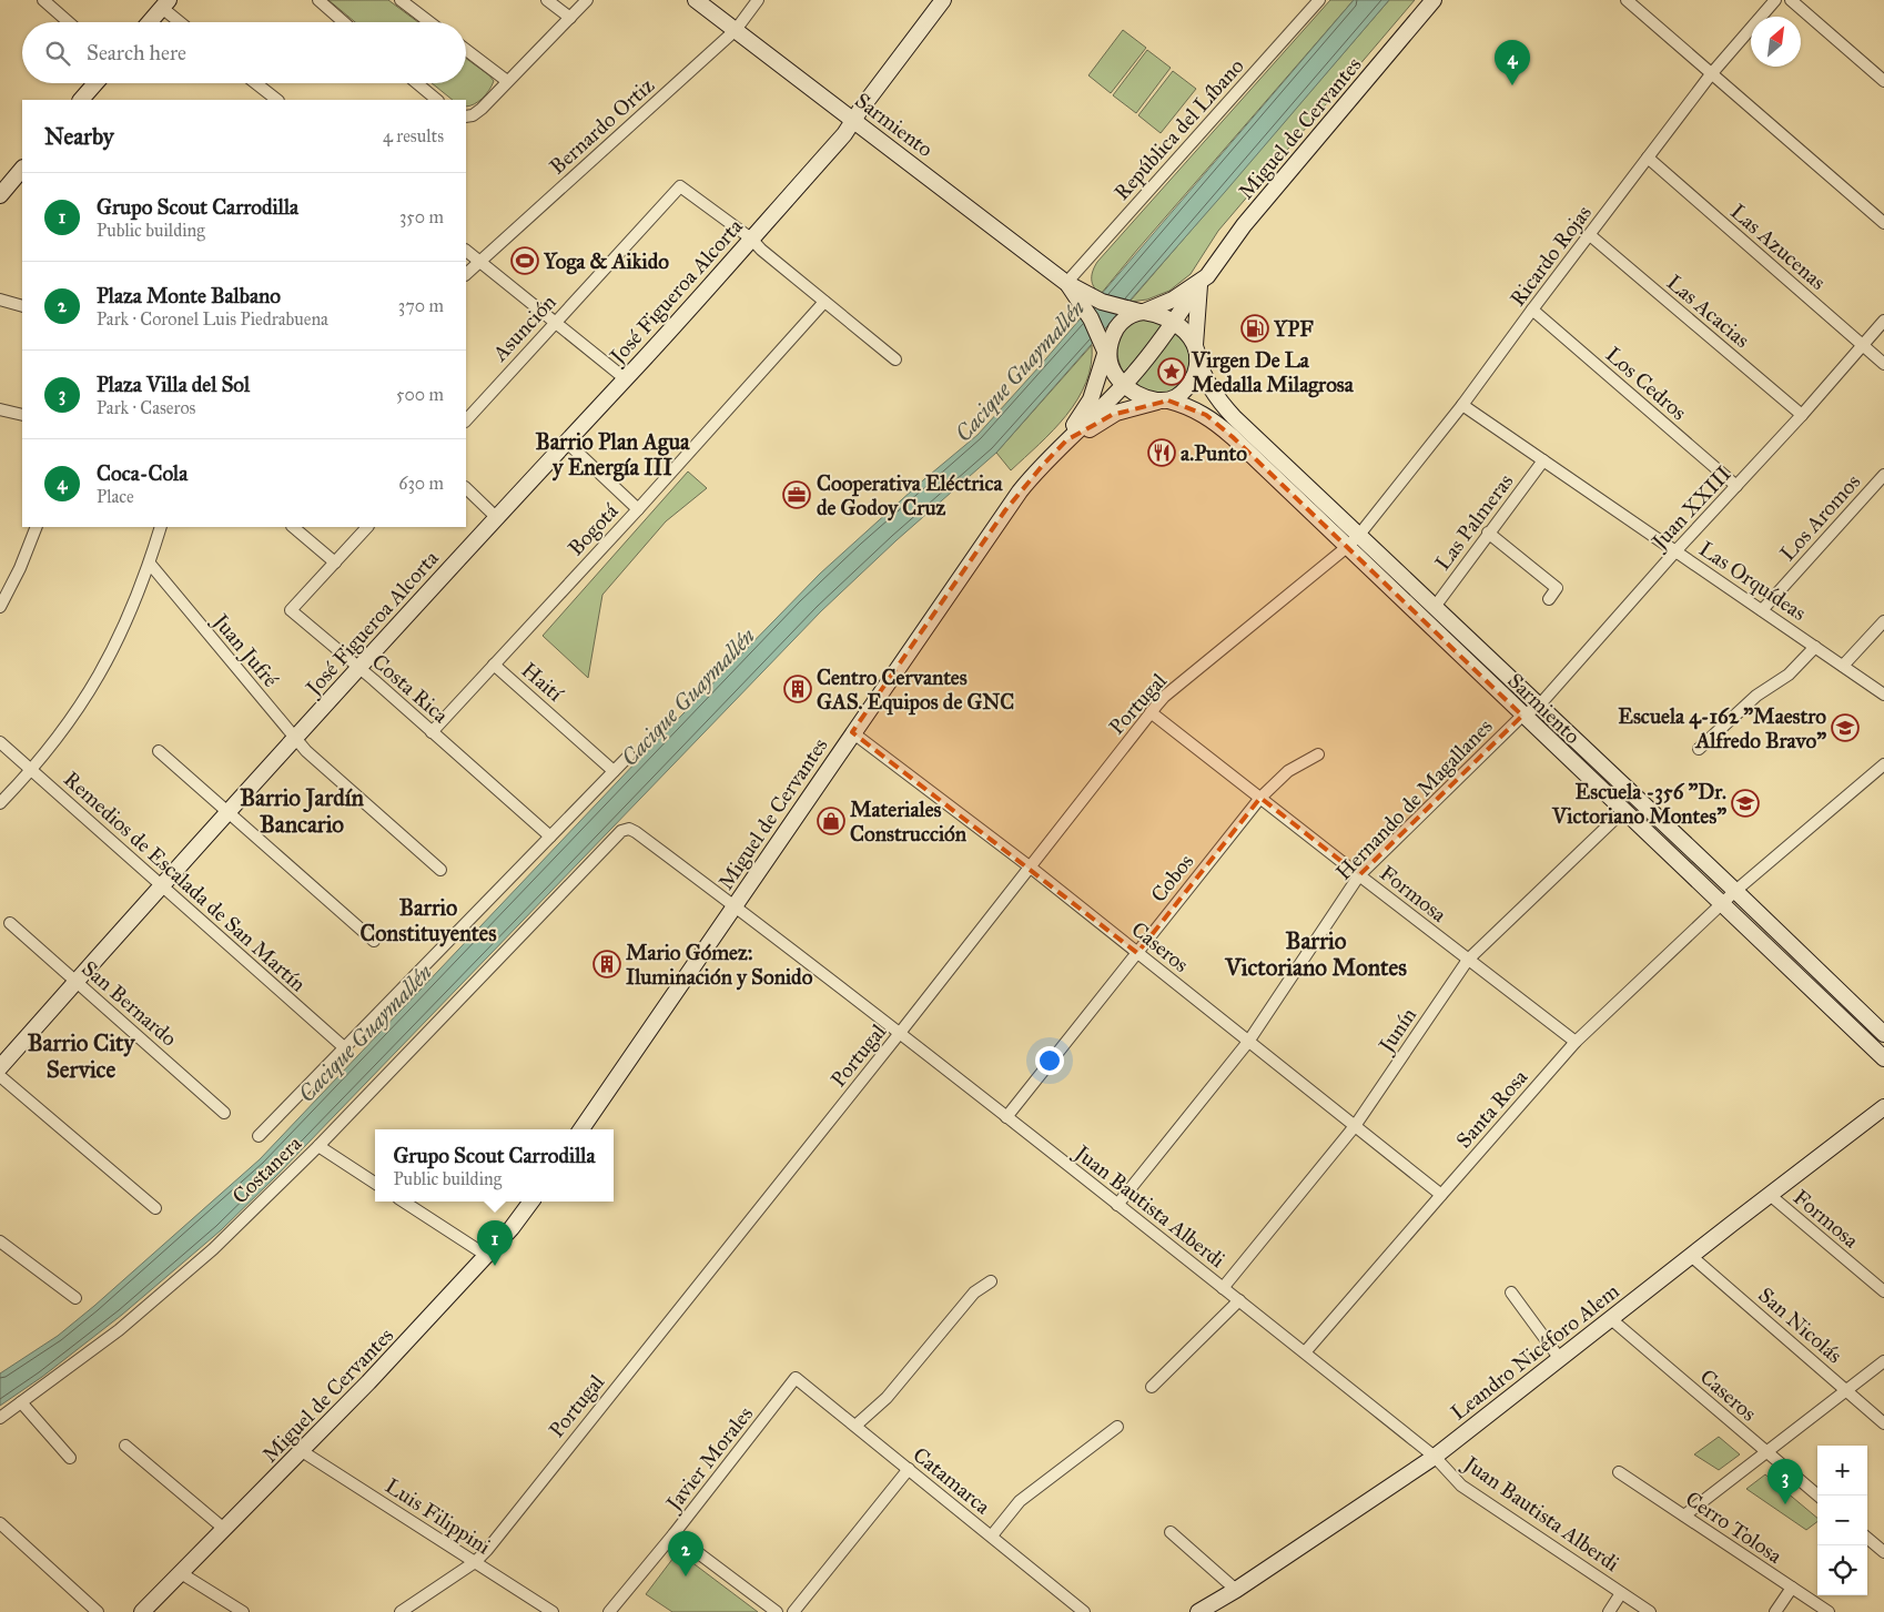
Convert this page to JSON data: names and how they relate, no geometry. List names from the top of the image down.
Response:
{
  "streets": {
    "main road": [
      "Sarmiento",
      "Miguel de Cervantes",
      "José Figueroa Alcorta",
      "Leandro Nicéforo Alem"
    ],
    "street": [
      "Bernardo Ortiz",
      "República del Líbano",
      "Las Azucenas",
      "Ricardo Rojas",
      "Las Acacias",
      "Asunción",
      "Los Cedros",
      "Juan XXIII",
      "Los Aromos",
      "Las Palmeras",
      "Bogotá",
      "Las Orquídeas",
      "Juan Jufré",
      "Haití",
      "Costa Rica",
      "Portugal",
      "Hernando de Magallanes",
      "Cobos",
      "Remedios de Escalada de San Martín",
      "Formosa",
      "Caseros",
      "San Bernardo",
      "Junín",
      "Santa Rosa",
      "Costanera",
      "Juan Bautista Alberdi",
      "San Nicolás",
      "Javier Morales",
      "Catamarca",
      "Luis Filippini",
      "Cerro Tolosa"
    ]
  },
  "crossings": [
    ["Sarmiento", "Bernardo Ortiz"],
    ["Sarmiento", "Miguel de Cervantes"],
    ["Sarmiento", "República del Líbano"],
    ["Sarmiento", "Ricardo Rojas"],
    ["Sarmiento", "José Figueroa Alcorta"],
    ["Sarmiento", "Juan XXIII"],
    ["Sarmiento", "Las Palmeras"],
    ["Sarmiento", "Portugal"],
    ["Sarmiento", "Hernando de Magallanes"],
    ["Sarmiento", "Junín"],
    ["Sarmiento", "Santa Rosa"],
    ["Miguel de Cervantes", "Caseros"],
    ["Miguel de Cervantes", "Juan Bautista Alberdi"],
    ["Miguel de Cervantes", "Luis Filippini"],
    ["Las Azucenas", "Ricardo Rojas"],
    ["Las Azucenas", "Juan XXIII"],
    ["Ricardo Rojas", "Las Acacias"],
    ["Ricardo Rojas", "Los Cedros"],
    ["Ricardo Rojas", "Las Orquídeas"],
    ["Ricardo Rojas", "Portugal"],
    ["José Figueroa Alcorta", "Asunción"],
    ["José Figueroa Alcorta", "Juan Jufré"],
    ["José Figueroa Alcorta", "Costa Rica"],
    ["José Figueroa Alcorta", "Remedios de Escalada de San Martín"],
    ["José Figueroa Alcorta", "San Bernardo"],
    ["Las Acacias", "Juan XXIII"],
    ["Los Cedros", "Juan XXIII"],
    ["Juan XXIII", "Las Orquídeas"],
    ["Juan XXIII", "Hernando de Magallanes"],
    ["Los Aromos", "Las Orquídeas"],
    ["Las Palmeras", "Las Orquídeas"],
    ["Bogotá", "Haití"],
    ["Bogotá", "Costa Rica"],
    ["Portugal", "Formosa"],
    ["Portugal", "Caseros"],
    ["Portugal", "Juan Bautista Alberdi"],
    ["Portugal", "Luis Filippini"],
    ["Hernando de Magallanes", "Formosa"],
    ["Hernando de Magallanes", "Caseros"],
    ["Hernando de Magallanes", "Juan Bautista Alberdi"],
    ["Cobos", "Formosa"],
    ["Cobos", "Caseros"],
    ["Cobos", "Juan Bautista Alberdi"],
    ["Formosa", "Junín"],
    ["Formosa", "Santa Rosa"],
    ["Formosa", "Leandro Nicéforo Alem"],
    ["Caseros", "Junín"],
    ["Caseros", "Santa Rosa"],
    ["Caseros", "Leandro Nicéforo Alem"],
    ["Junín", "Juan Bautista Alberdi"],
    ["Santa Rosa", "Juan Bautista Alberdi"],
    ["Costanera", "Juan Bautista Alberdi"],
    ["Juan Bautista Alberdi", "Leandro Nicéforo Alem"],
    ["San Nicolás", "Leandro Nicéforo Alem"],
    ["Javier Morales", "Catamarca"]
  ],
  "districts": [
    "Barrio Plan Agua y Energía III",
    "Barrio Jardín Bancario",
    "Barrio Constituyentes",
    "Barrio Victoriano Montes",
    "Barrio City Service"
  ],
  "water": ["Cacique Guaymallén"],
  "places": {
    "sports": ["Yoga & Aikido"],
    "fuel station": ["YPF"],
    "place": ["Virgen De La Medalla Milagrosa"],
    "restaurant": ["a.Punto"],
    "office": ["Cooperativa Eléctrica de Godoy Cruz"],
    "building": ["Centro Cervantes GAS. Equipos de GNC", "Mario Gómez: Iluminación y Sonido"],
    "school or university": ["Escuela 4-162 \"Maestro Alfredo Bravo\"", "Escuela -356 \"Dr. Victoriano Montes\""],
    "shop": ["Materiales Construcción"]
  },
  "north": "top right",
  "page": {
    "search": "Search here",
    "pins": [
      "4",
      "1",
      "3",
      "2"
    ],
    "heading": ["Nearby", "4 results"],
    "list": [
      {
        "mark": "1",
        "name": "Grupo Scout Carrodilla",
        "note": "Public building",
        "value": "350 m"
      },
      {
        "mark": "2",
        "name": "Plaza Monte Balbano",
        "note": "Park · Coronel Luis Piedrabuena",
        "value": "370 m"
      },
      {
        "mark": "3",
        "name": "Plaza Villa del Sol",
        "note": "Park · Caseros",
        "value": "500 m"
      },
      {
        "mark": "4",
        "name": "Coca-Cola",
        "note": "Place",
        "value": "630 m"
      }
    ],
    "popup": ["Grupo Scout Carrodilla", "Public building"],
    "map_buttons": ["+", "−"]
  }
}
